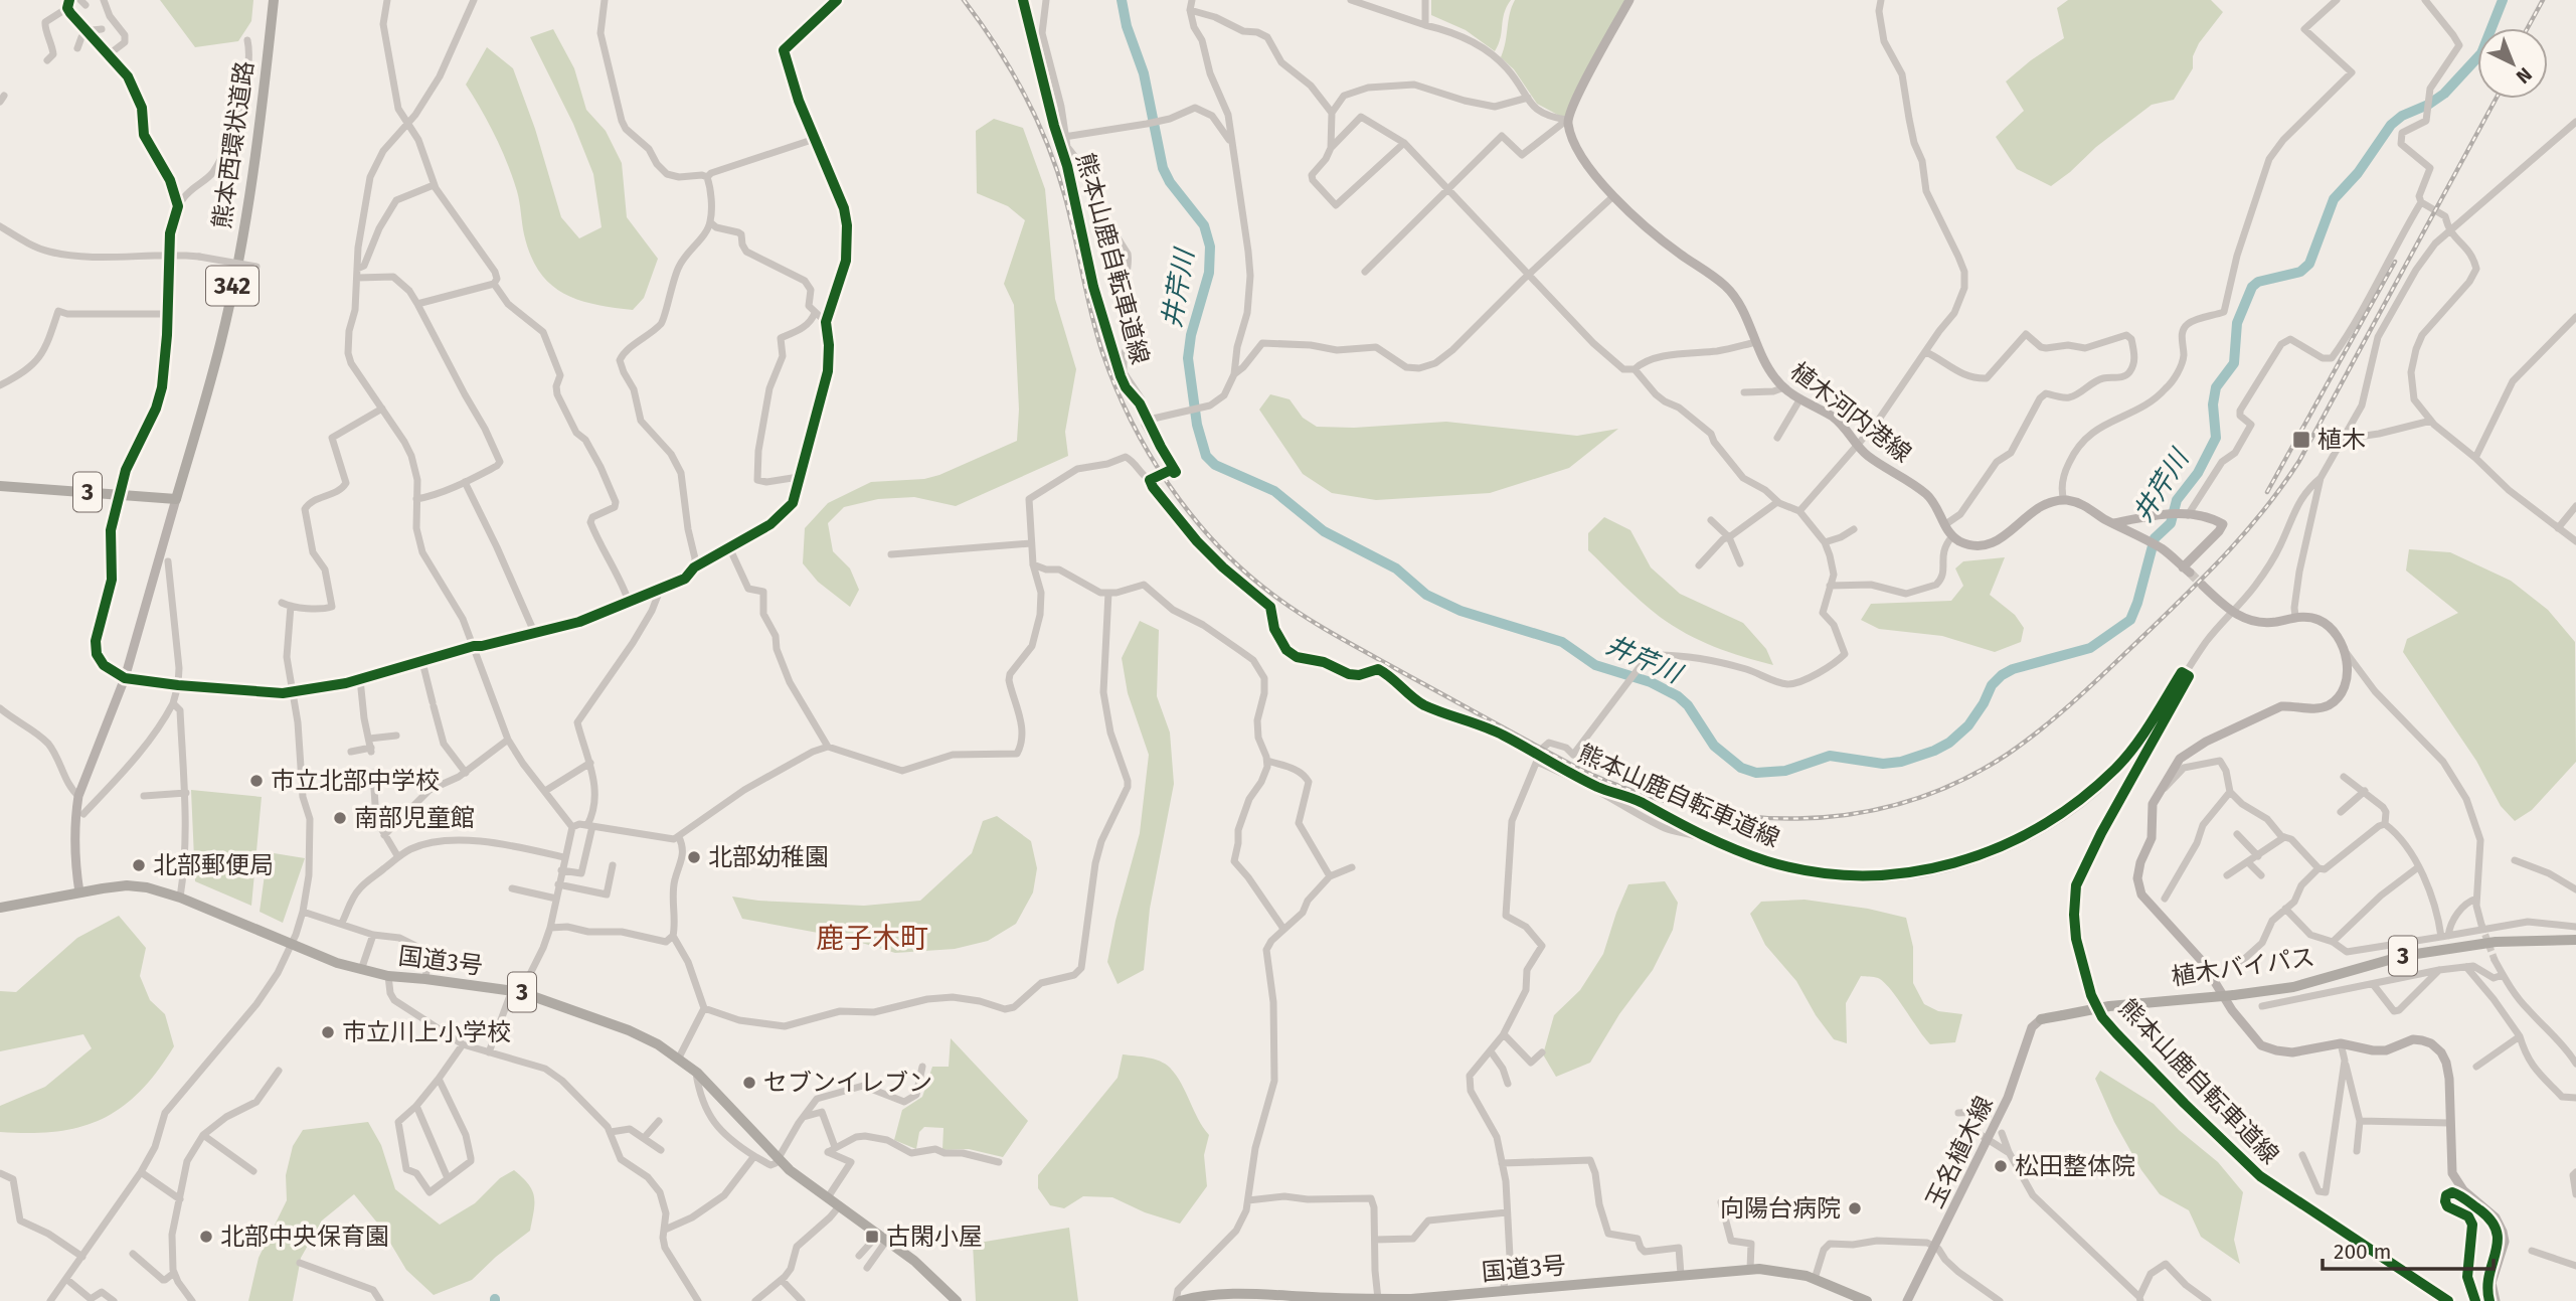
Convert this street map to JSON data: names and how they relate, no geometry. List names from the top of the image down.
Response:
{
  "streets": {
    "highway": [
      "熊本西環状道路",
      "342",
      "3",
      "国道3号",
      "植木バイパス"
    ],
    "main road": ["植木河内港線", "玉名植木線"],
    "cycle path": ["熊本山鹿自転車道線"]
  },
  "crossings": [
    ["熊本西環状道路", "342"],
    ["熊本西環状道路", "3"],
    ["342", "3"],
    ["342", "国道3号"],
    ["植木バイパス", "玉名植木線"]
  ],
  "districts": ["鹿子木町"],
  "water": ["井芹川"],
  "places": {
    "transit": ["植木", "古閑小屋"],
    "other": [
      "市立北部中学校",
      "南部児童館",
      "北部幼稚園",
      "北部郵便局",
      "市立川上小学校",
      "セブンイレブン",
      "松田整体院",
      "向陽台病院",
      "北部中央保育園"
    ]
  },
  "scale_bar": "200 m",
  "north": "bottom right"
}
